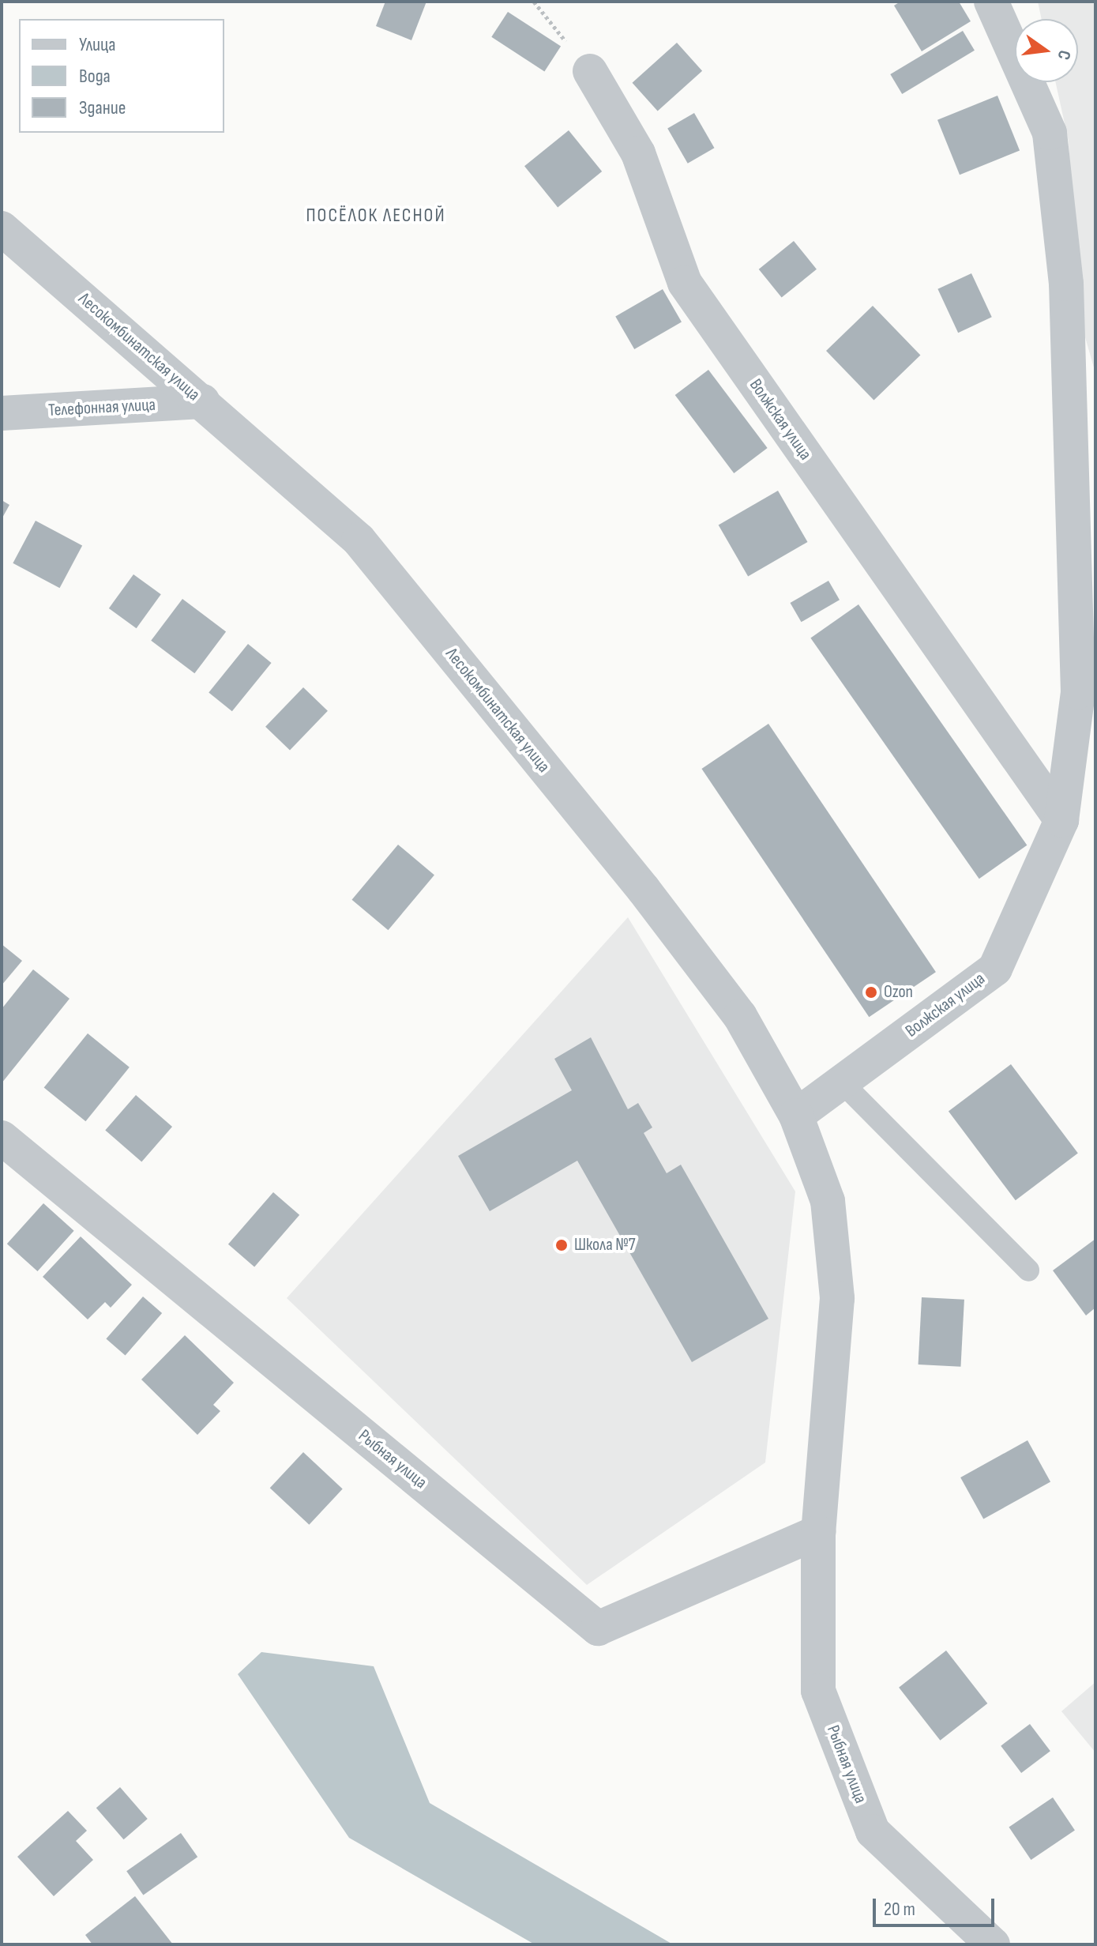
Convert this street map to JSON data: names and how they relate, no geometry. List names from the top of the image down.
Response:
{
  "streets": {
    "street": [
      "Лесокомбинатская улица",
      "Телефонная улица",
      "Волжская улица",
      "Рыбная улица"
    ]
  },
  "crossings": [
    ["Лесокомбинатская улица", "Телефонная улица"],
    ["Лесокомбинатская улица", "Волжская улица"],
    ["Лесокомбинатская улица", "Рыбная улица"]
  ],
  "districts": ["ПОСЁЛОК ЛЕСНОЙ"],
  "places": ["Ozon", "Школа №7"],
  "legend": ["Улица", "Вода", "Здание"],
  "scale_bar": "20 m",
  "north": "right"
}
